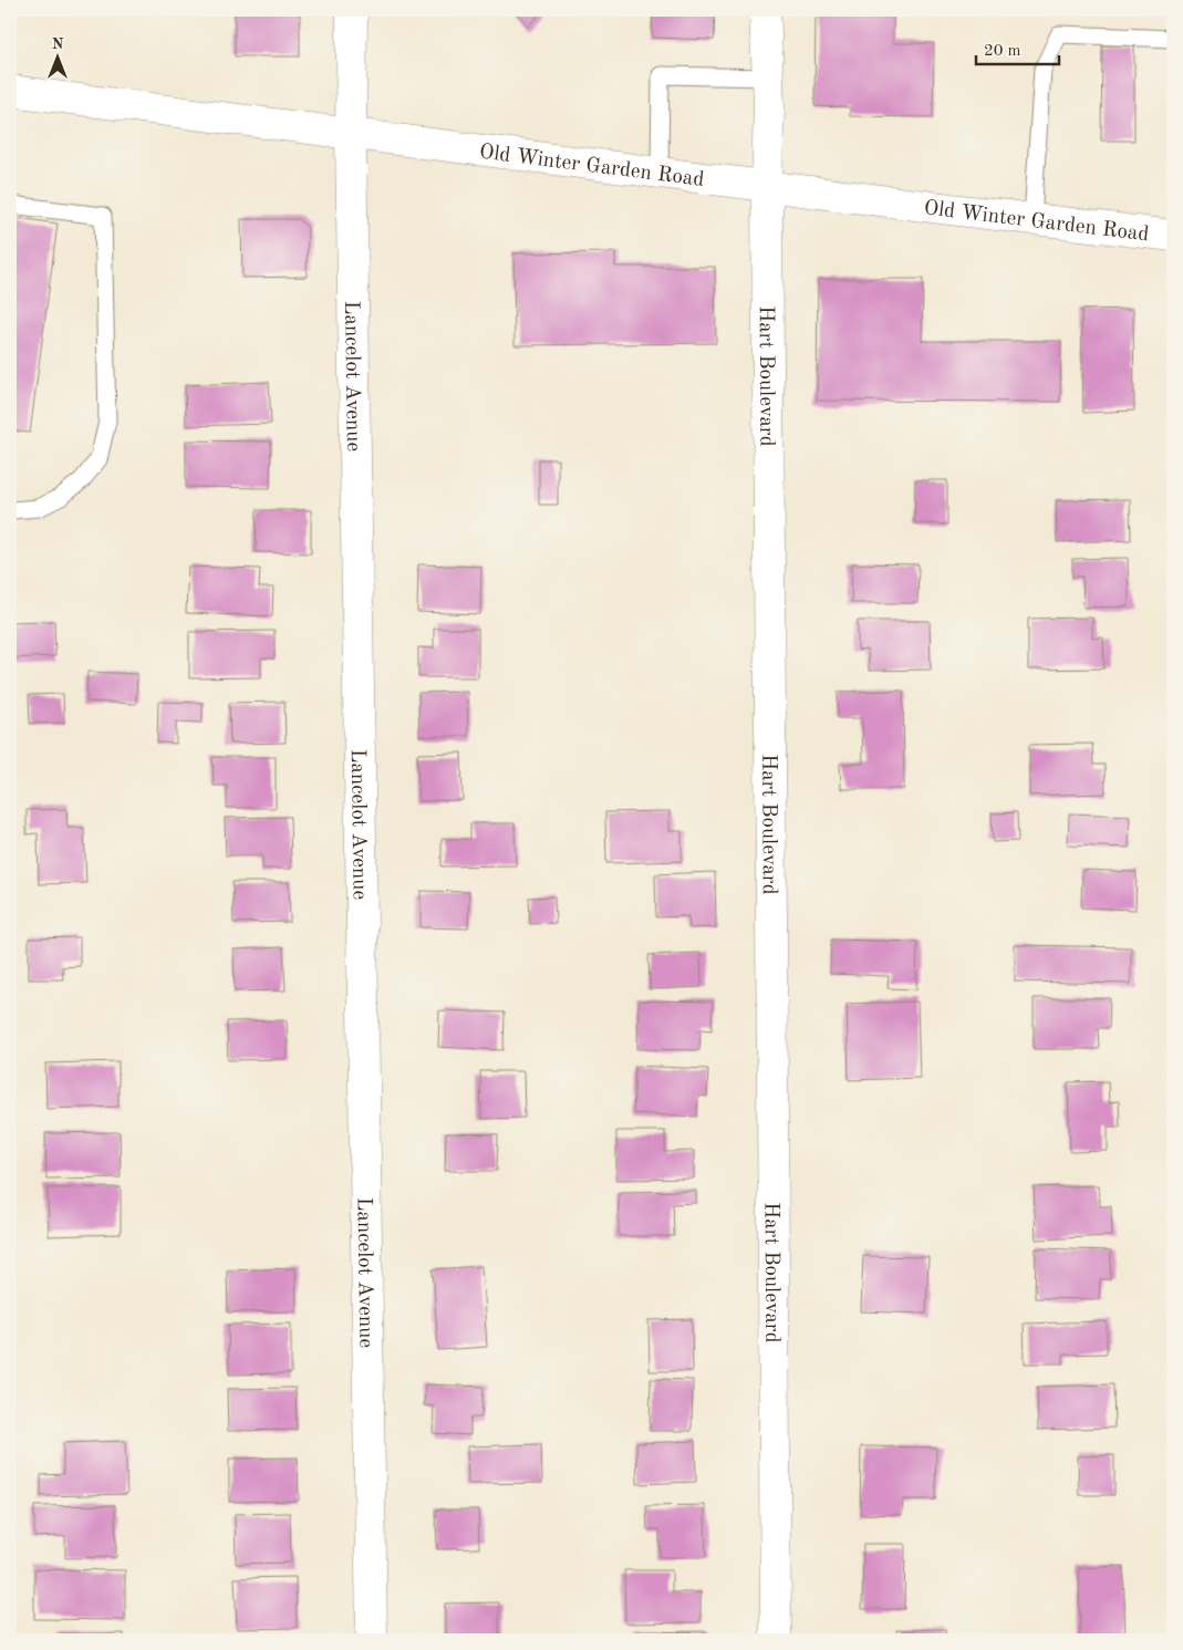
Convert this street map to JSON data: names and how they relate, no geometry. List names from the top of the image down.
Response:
{
  "streets": {
    "street": ["Old Winter Garden Road", "Hart Boulevard", "Lancelot Avenue"]
  },
  "crossings": [
    ["Old Winter Garden Road", "Hart Boulevard"],
    ["Old Winter Garden Road", "Lancelot Avenue"]
  ],
  "scale_bar": "20 m",
  "north": "top"
}
